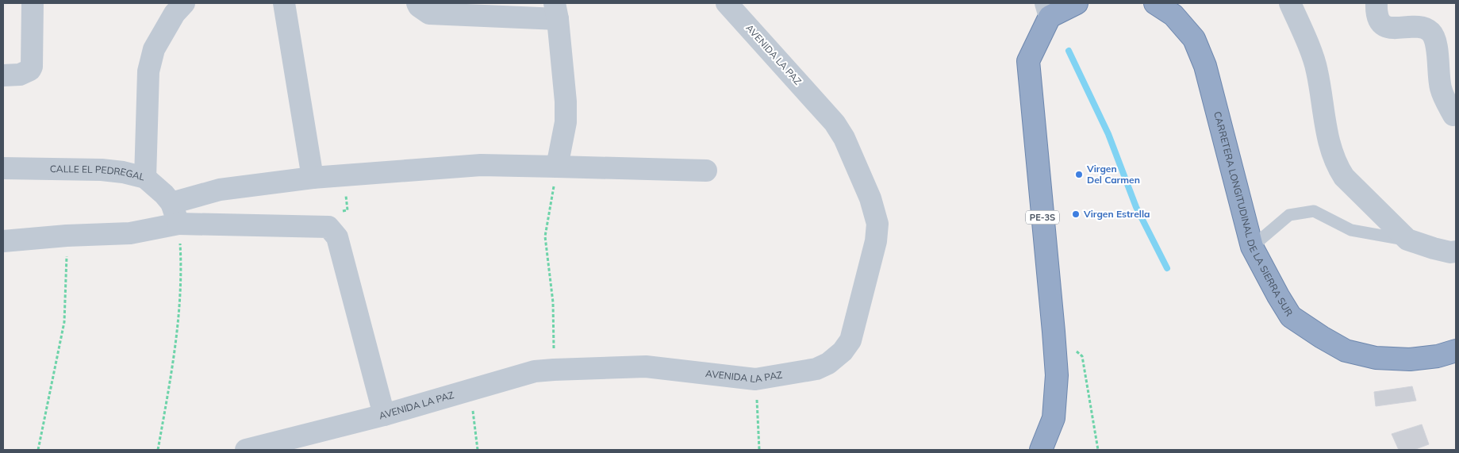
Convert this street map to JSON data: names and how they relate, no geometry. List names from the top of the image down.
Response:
{
  "streets": {
    "highway": ["CARRETERA LONGITUDINAL DE LA SIERRA SUR", "PE-3S"],
    "street": ["AVENIDA LA PAZ", "CALLE EL PEDREGAL"]
  },
  "places": ["Virgen Del Carmen", "Virgen Estrella"]
}
